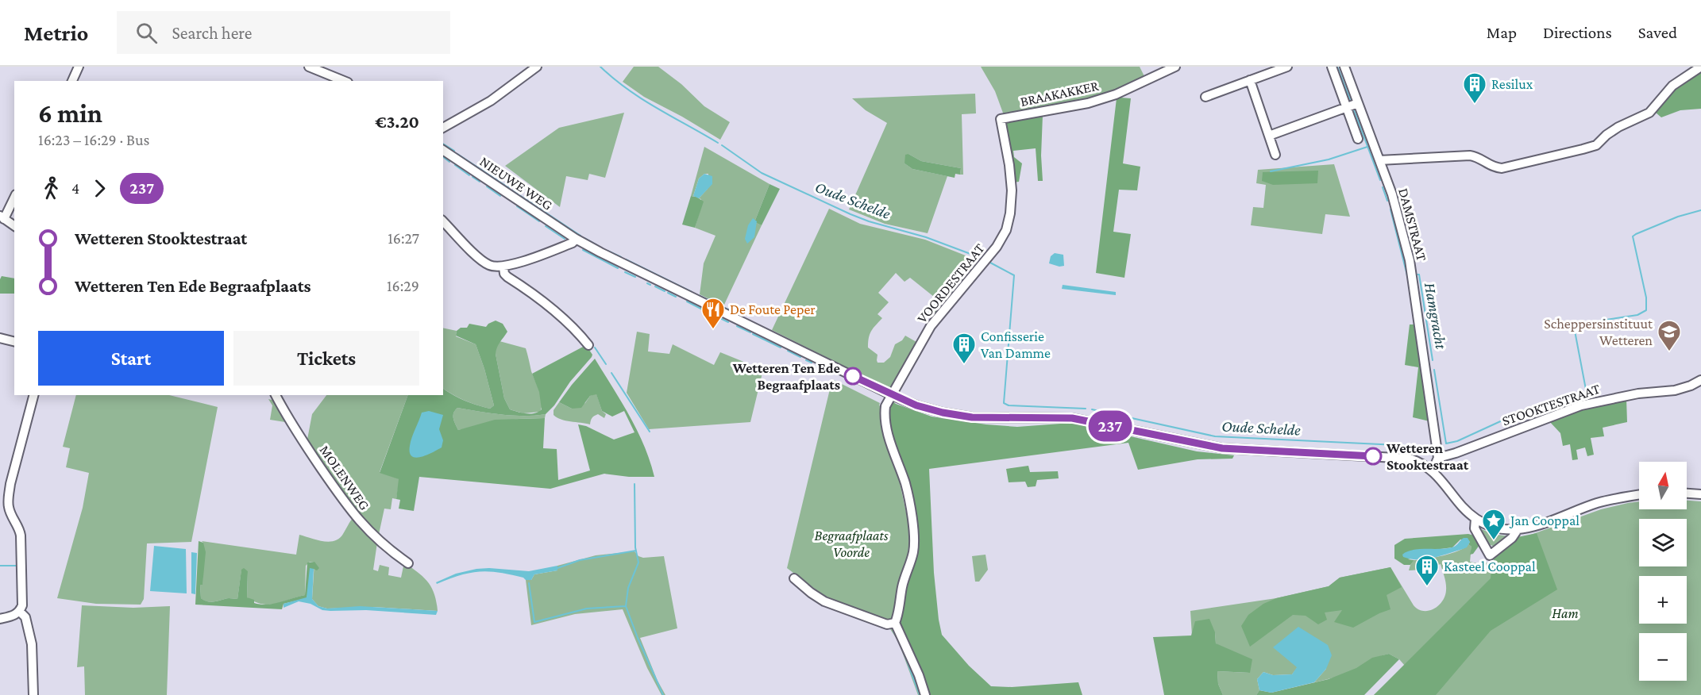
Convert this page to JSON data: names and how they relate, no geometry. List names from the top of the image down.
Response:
{
  "streets": {
    "street": [
      "BRAAKAKKER",
      "NIEUWE WEG",
      "DAMSTRAAT",
      "VOORDESTRAAT",
      "STOOKTESTRAAT",
      "MOLENWEG"
    ]
  },
  "crossings": [
    ["BRAAKAKKER", "VOORDESTRAAT"],
    ["NIEUWE WEG", "VOORDESTRAAT"],
    ["DAMSTRAAT", "STOOKTESTRAAT"]
  ],
  "water": ["Oude Schelde", "Hamgracht"],
  "parks": ["Begraafplaats Voorde", "Ham"],
  "places": {
    "building": ["Resilux", "Confisserie Van Damme", "Kasteel Cooppal"],
    "restaurant": ["De Foute Peper"],
    "school or university": ["Scheppersinstituut Wetteren"],
    "other": ["Wetteren Ten Ede Begraafplaats", "Wetteren Stooktestraat"],
    "place": ["Jan Cooppal"]
  },
  "lines": ["bus line 237"],
  "north": "top",
  "page": {
    "header": "Metrio",
    "search": "Search here",
    "nav": ["Map", "Directions", "Saved"],
    "on_map": "237",
    "heading": ["6 min", "16:23 – 16:29 · Bus", "€3.20"],
    "legs": ["4", "237"],
    "list": [
      {
        "name": "Wetteren Stooktestraat",
        "value": "16:27"
      },
      {
        "name": "Wetteren Ten Ede Begraafplaats",
        "value": "16:29"
      }
    ],
    "buttons": ["Start", "Tickets"],
    "map_buttons": ["+", "−"]
  }
}
